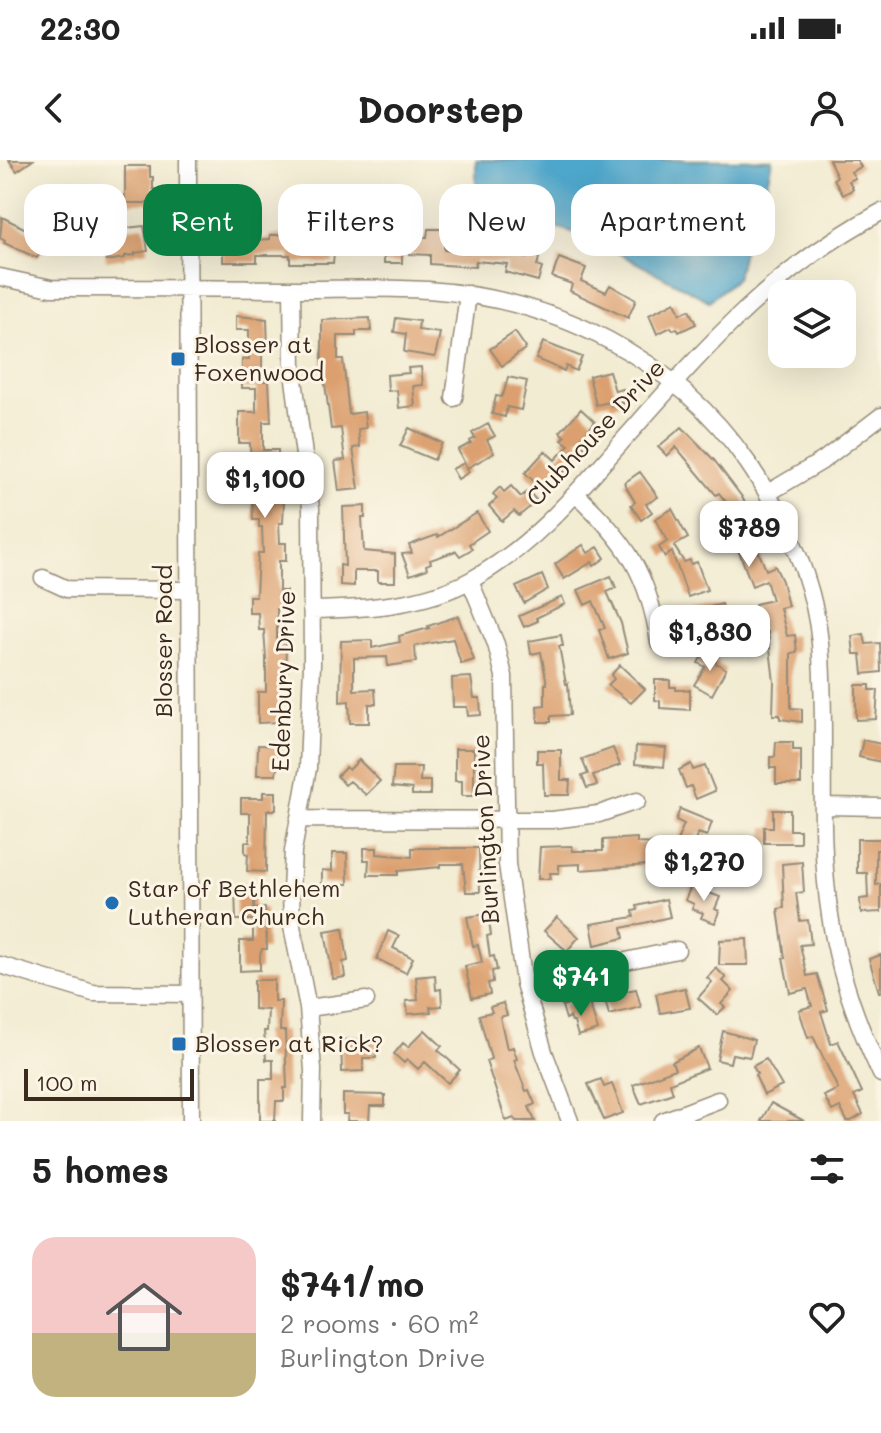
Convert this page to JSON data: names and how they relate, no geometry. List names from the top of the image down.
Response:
{
  "streets": {
    "street": [
      "Clubhouse Drive",
      "Blosser Road",
      "Edenbury Drive",
      "Burlington Drive"
    ]
  },
  "crossings": [
    ["Clubhouse Drive", "Edenbury Drive"],
    ["Clubhouse Drive", "Burlington Drive"]
  ],
  "places": {
    "transit": ["Blosser at Foxenwood", "Blosser at Rick?"],
    "other": ["Star of Bethlehem Lutheran Church"]
  },
  "scale_bar": "100 m",
  "page": {
    "status": "22:30",
    "header": "Doorstep",
    "chip": [
      "Buy",
      "Rent",
      "Filters",
      "New",
      "Apartment"
    ],
    "price": [
      "$1,100",
      "$789",
      "$1,830",
      "$1,270",
      "$741"
    ],
    "scale": "100 m",
    "heading": "5 homes",
    "list": [
      {
        "name": "$741/mo",
        "note": "2 rooms · 60 m² · Burlington Drive"
      }
    ]
  }
}
